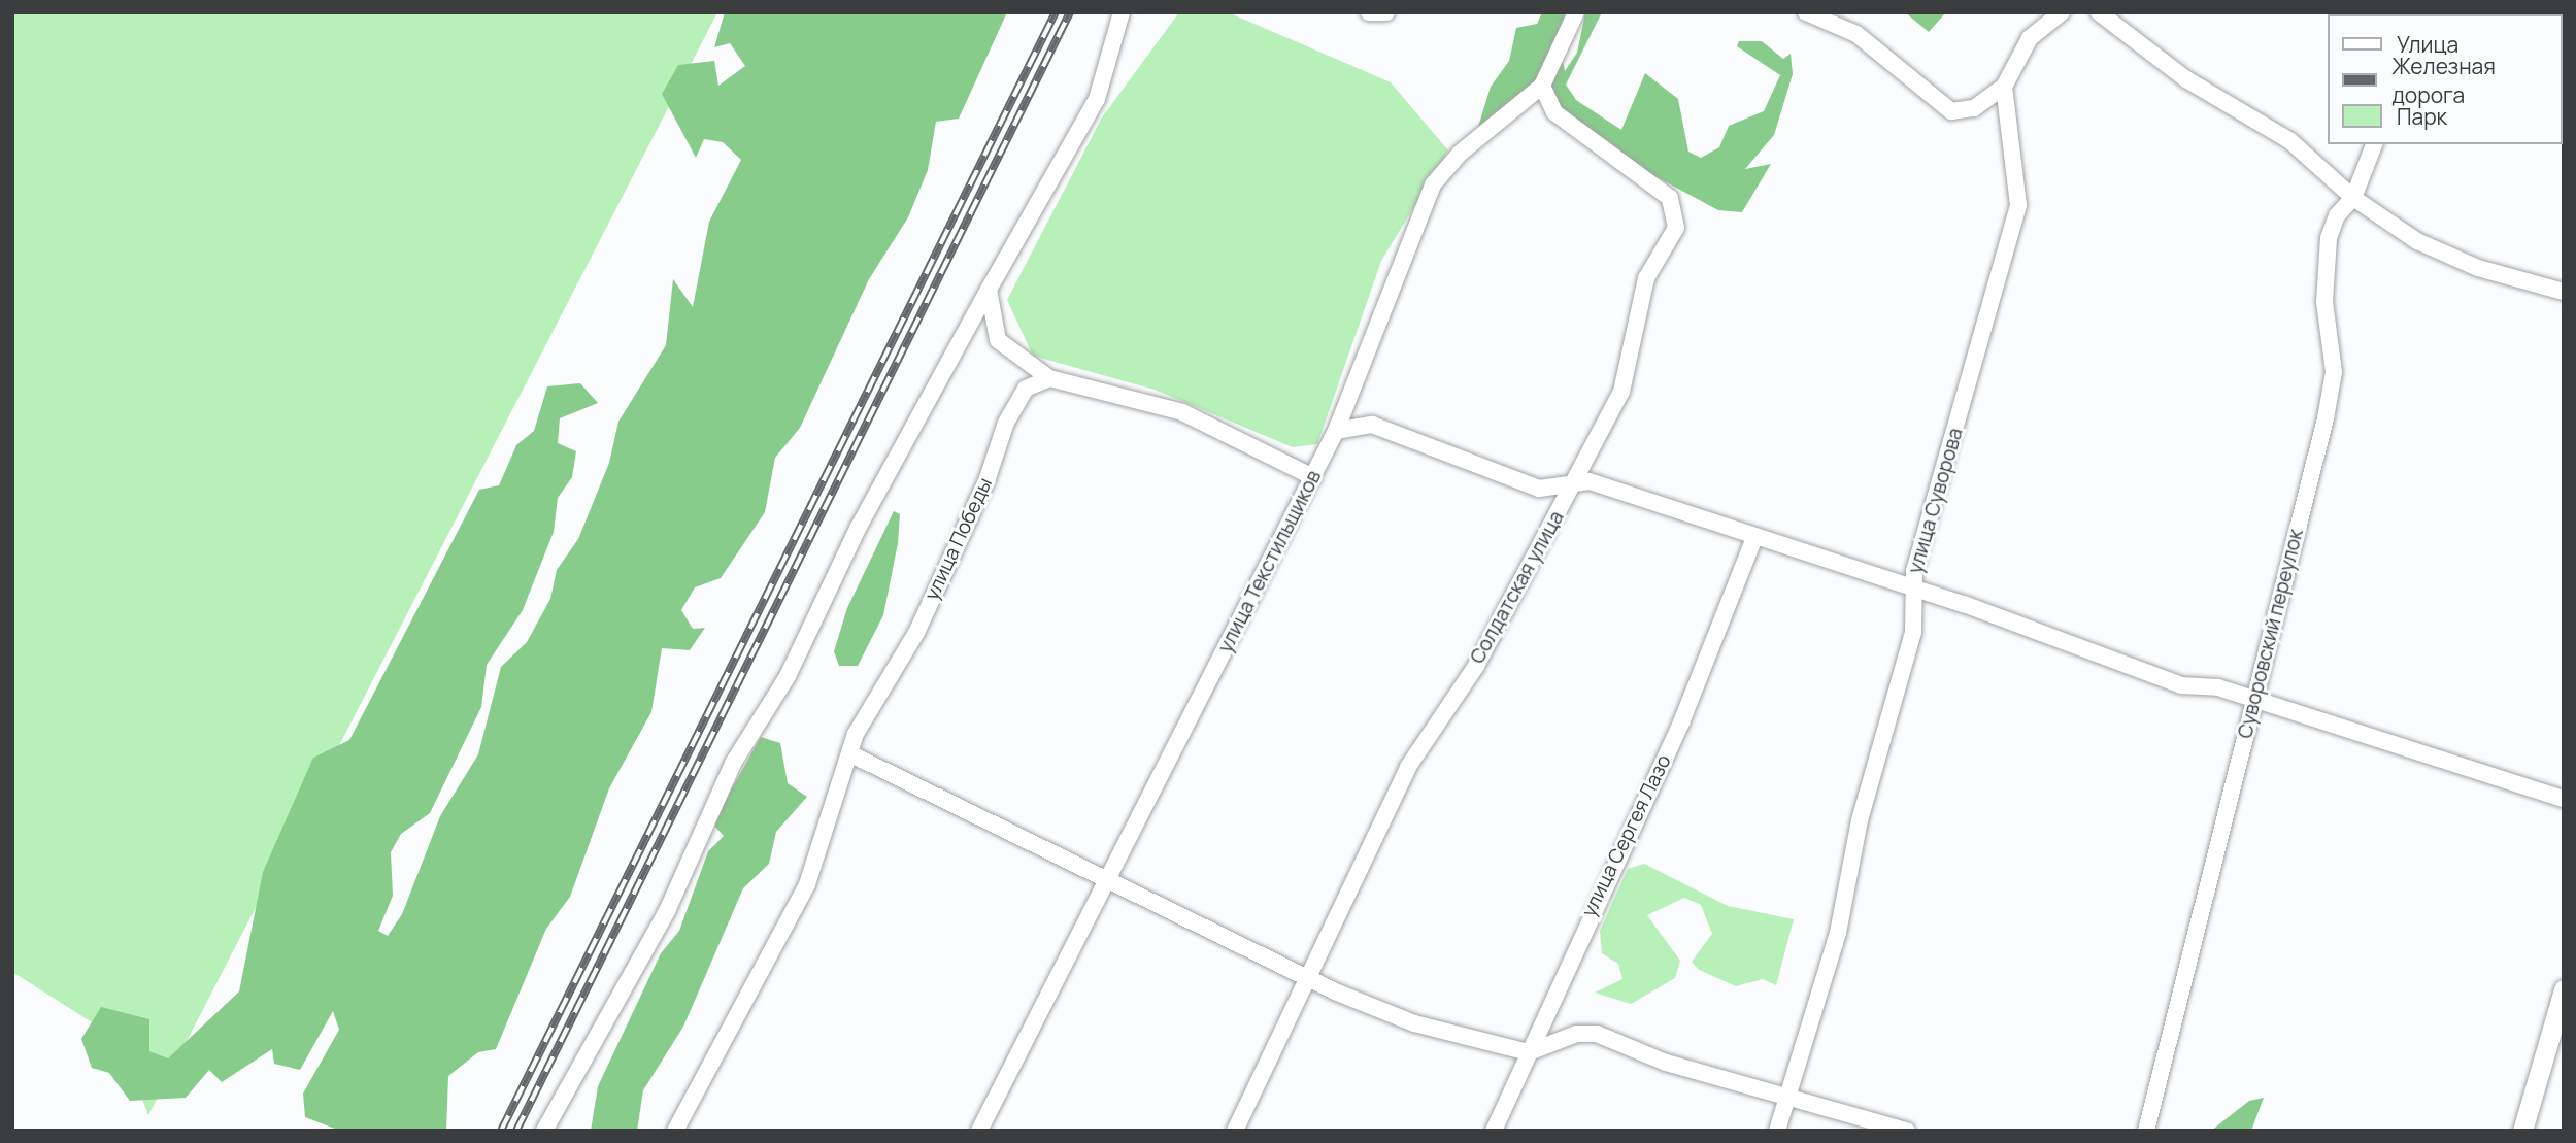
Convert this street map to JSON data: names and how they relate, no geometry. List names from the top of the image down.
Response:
{
  "streets": {
    "street": [
      "улица Суворова",
      "улица Победы",
      "улица Текстильщиков",
      "Солдатская улица",
      "Суворовский переулок",
      "улица Сергея Лазо"
    ]
  },
  "crossings": [
    ["улица Текстильщиков", "Солдатская улица"]
  ],
  "legend": ["Улица", "Железная дорога", "Парк"]
}
